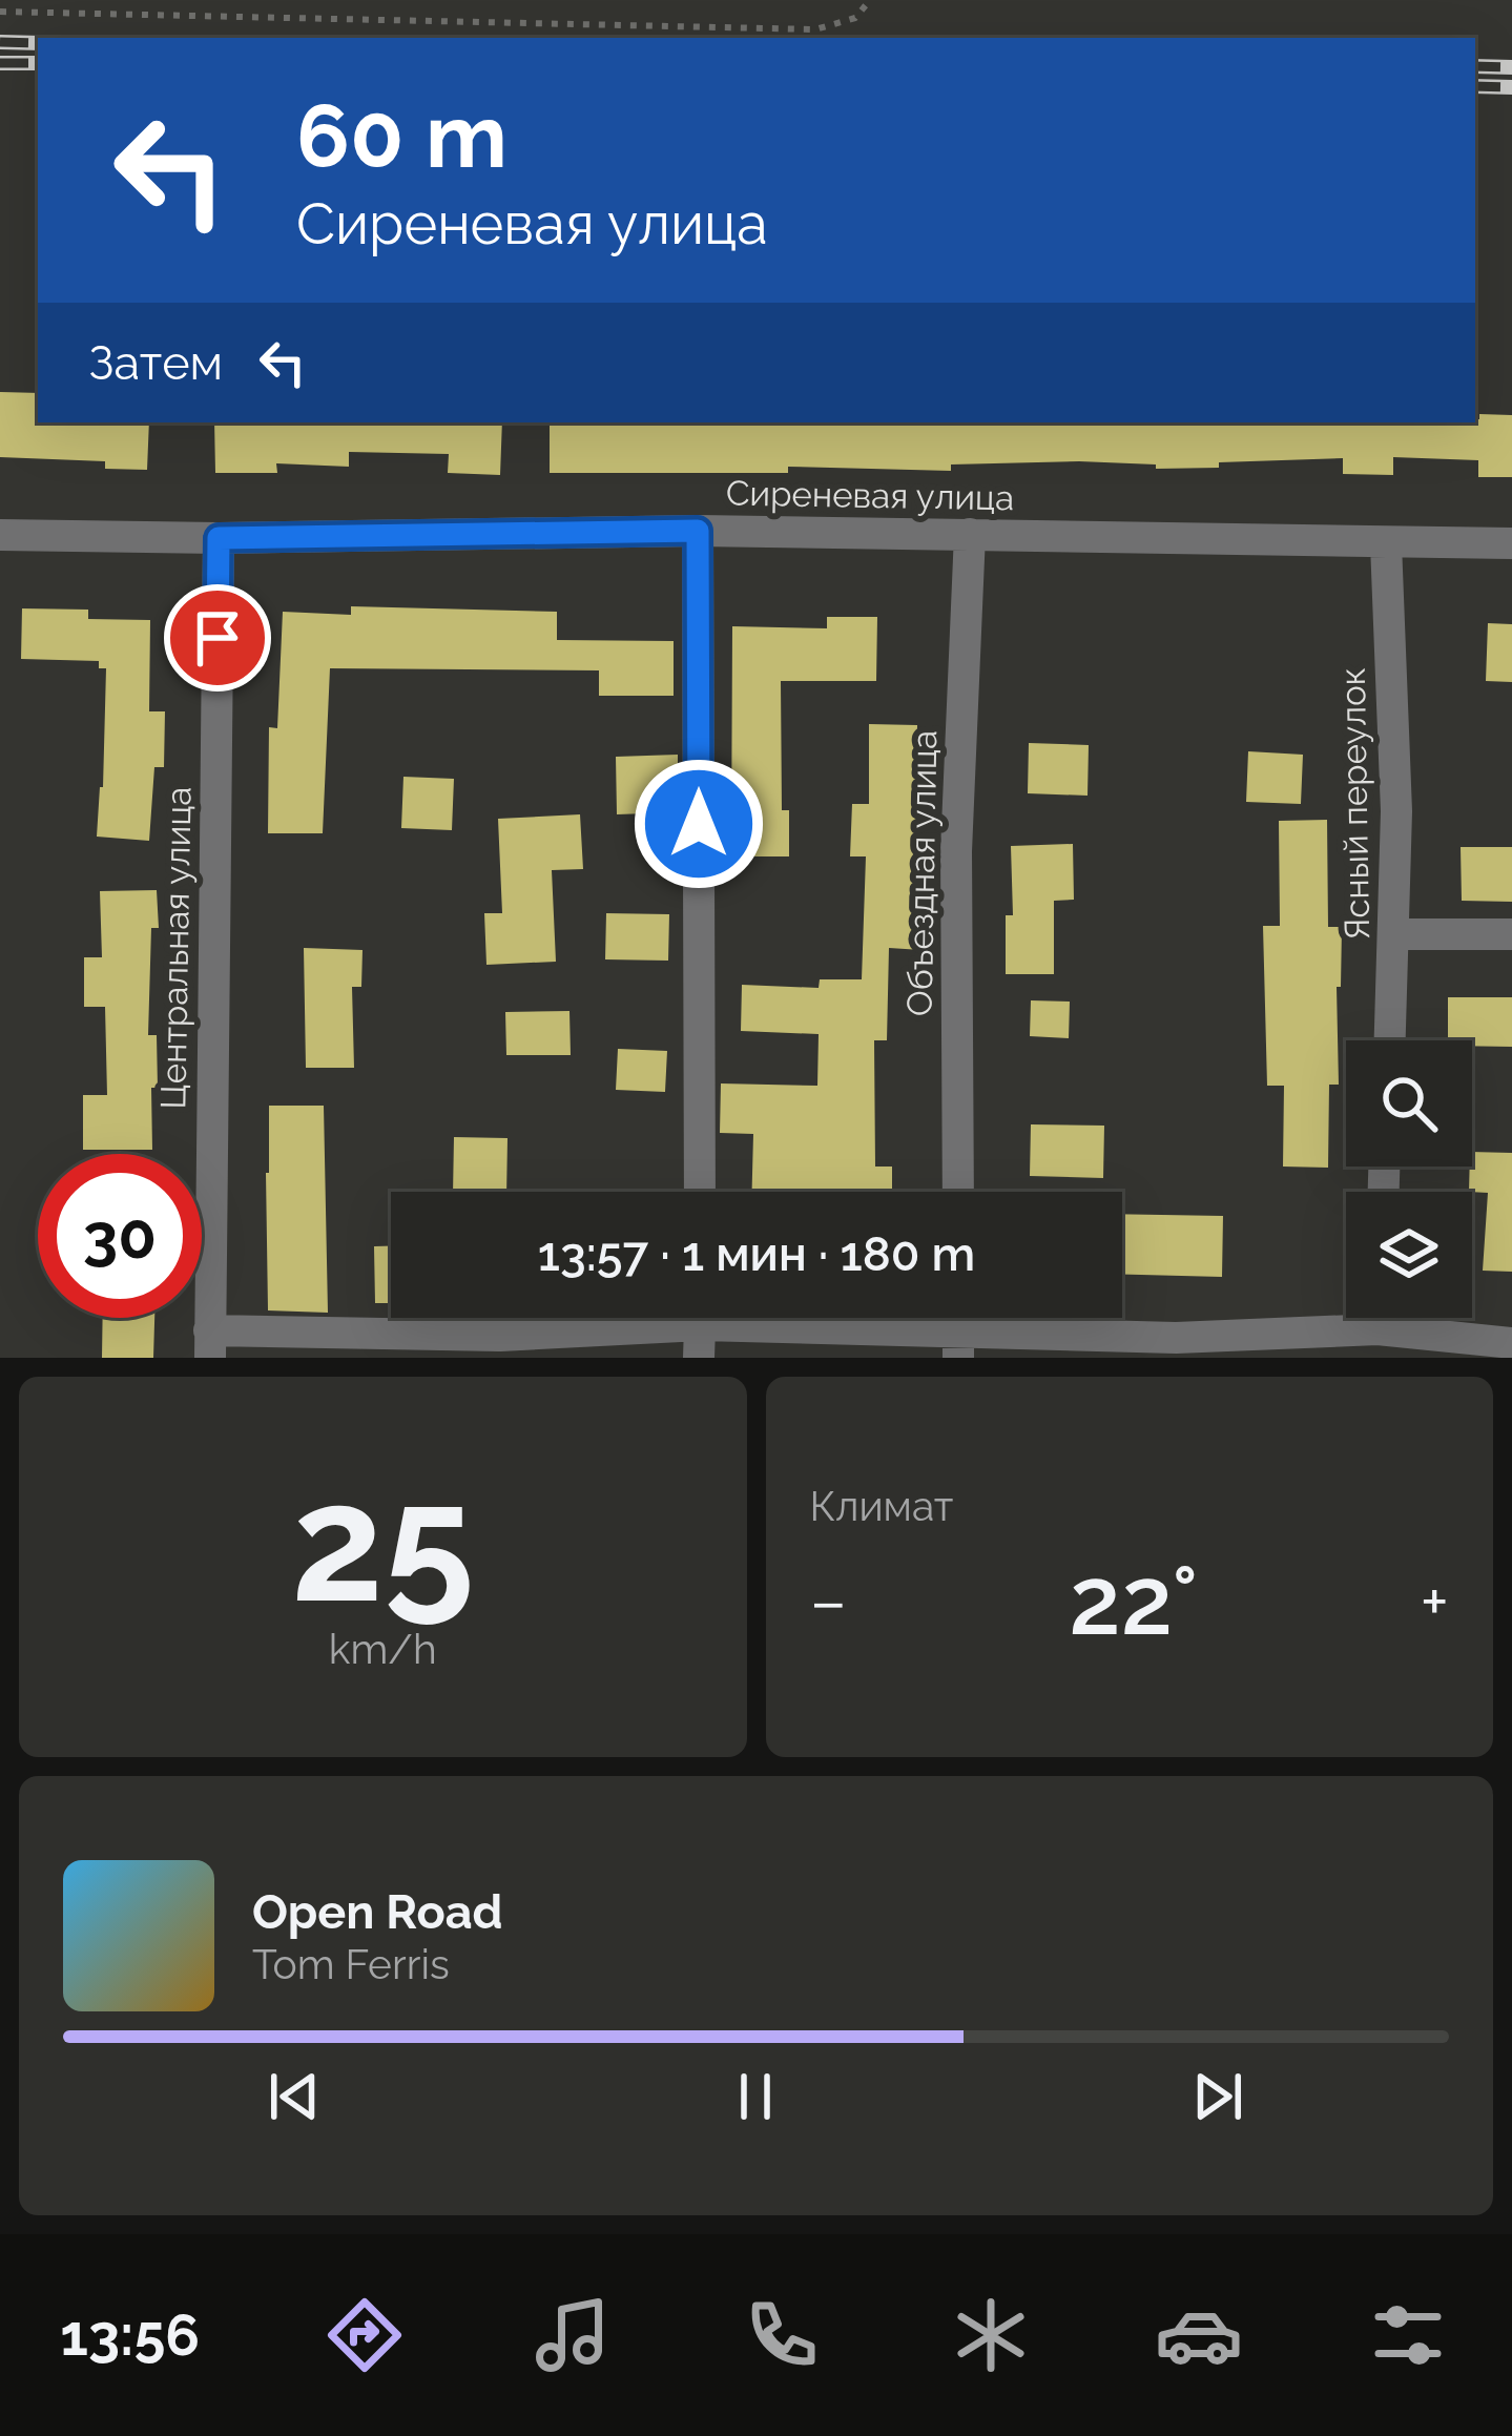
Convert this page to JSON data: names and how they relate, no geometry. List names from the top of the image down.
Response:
{
  "streets": {
    "street": [
      "Сиреневая улица",
      "Ясный переулок",
      "Объездная улица",
      "Центральная улица"
    ]
  },
  "crossings": [
    ["Сиреневая улица", "Ясный переулок"],
    ["Сиреневая улица", "Объездная улица"],
    ["Сиреневая улица", "Центральная улица"]
  ],
  "page": {
    "turn": ["60 m", "Сиреневая улица"],
    "then": "Затем",
    "limit": "30",
    "trip": "13:57 · 1 мин · 180 m",
    "tile": [
      ["25", "km/h"],
      "Климат"
    ],
    "heat": ["−", "22°", "+"],
    "song": ["Open Road", "Tom Ferris"],
    "tabs": "13:56"
  }
}
